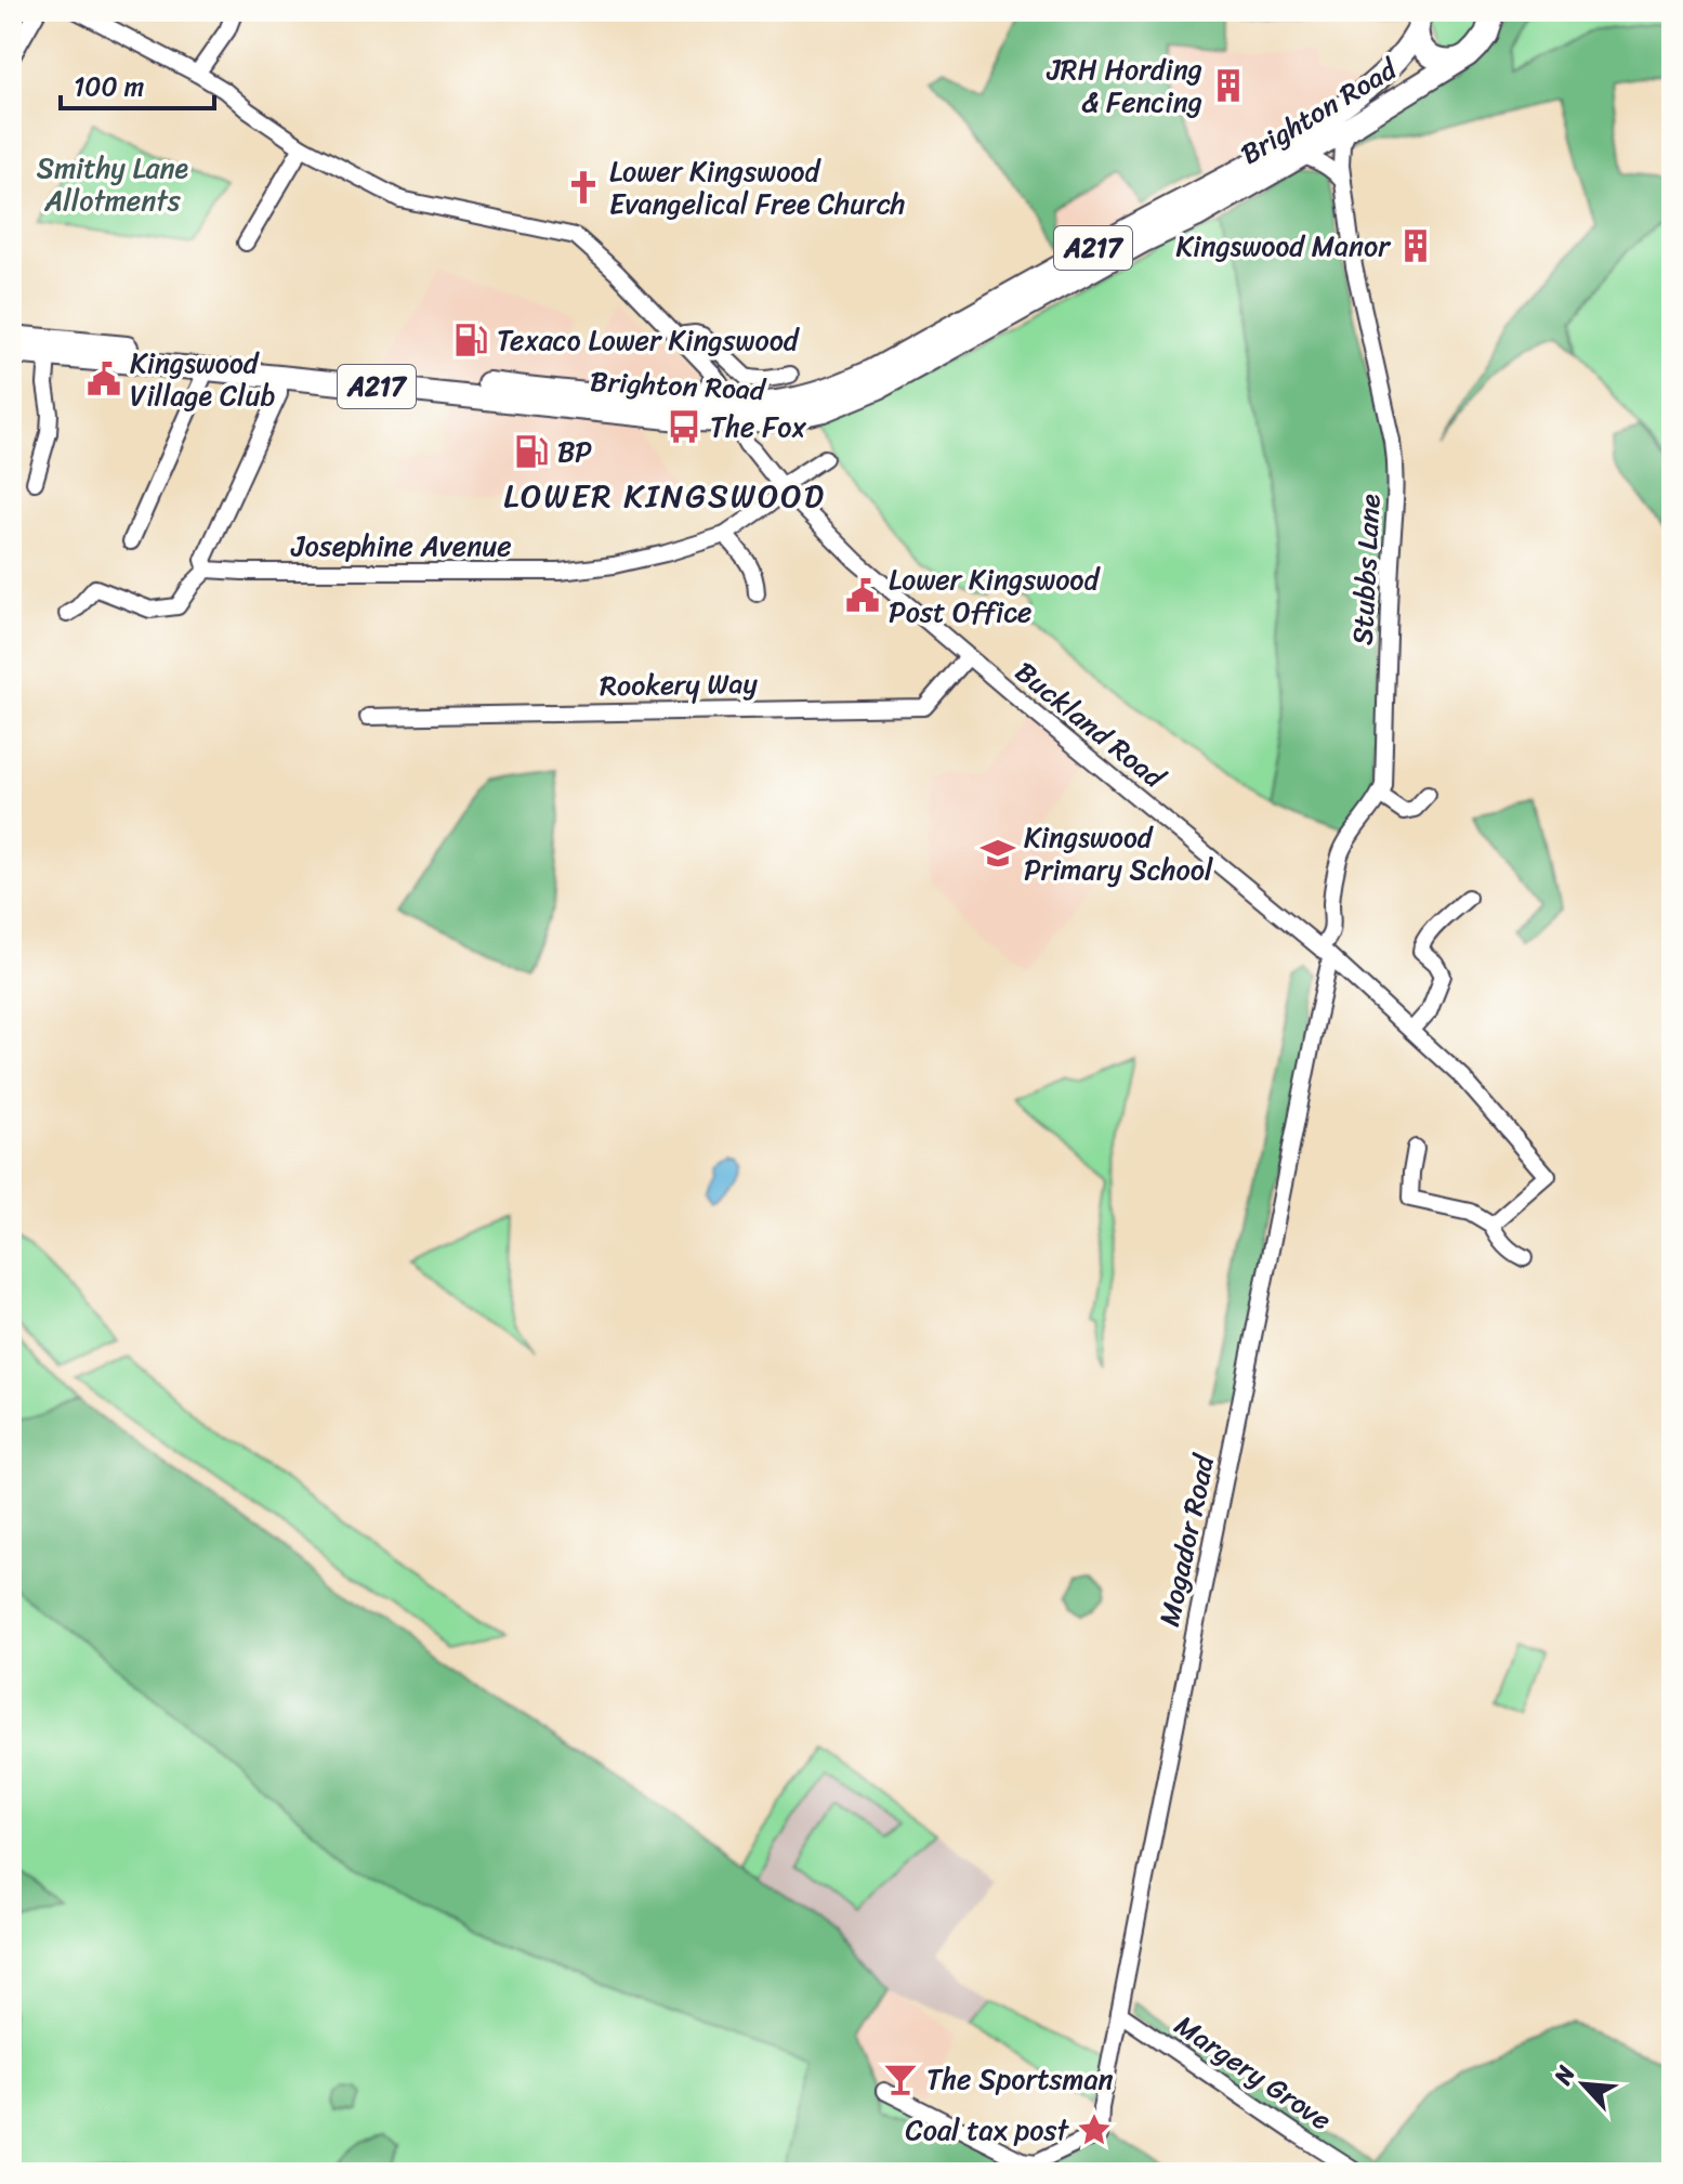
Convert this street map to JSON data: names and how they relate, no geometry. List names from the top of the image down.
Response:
{
  "streets": {
    "highway": ["Brighton Road", "A217"],
    "street": [
      "Josephine Avenue",
      "Stubbs Lane",
      "Rookery Way",
      "Buckland Road",
      "Mogador Road",
      "Margery Grove"
    ]
  },
  "crossings": [
    ["Brighton Road", "A217"],
    ["Brighton Road", "Stubbs Lane"],
    ["Brighton Road", "Buckland Road"],
    ["Josephine Avenue", "Buckland Road"],
    ["Rookery Way", "Buckland Road"],
    ["Buckland Road", "Mogador Road"],
    ["Mogador Road", "Margery Grove"]
  ],
  "districts": ["LOWER KINGSWOOD"],
  "parks": ["Smithy Lane Allotments"],
  "places": {
    "building": ["JRH Hording & Fencing", "Kingswood Manor"],
    "church": ["Lower Kingswood Evangelical Free Church"],
    "fuel station": ["Texaco Lower Kingswood", "BP"],
    "public building": ["Kingswood Village Club", "Lower Kingswood Post Office"],
    "bus stop": ["The Fox"],
    "school or university": ["Kingswood Primary School"],
    "bar": ["The Sportsman"],
    "place": ["Coal tax post"]
  },
  "scale_bar": "100 m",
  "north": "top left"
}
